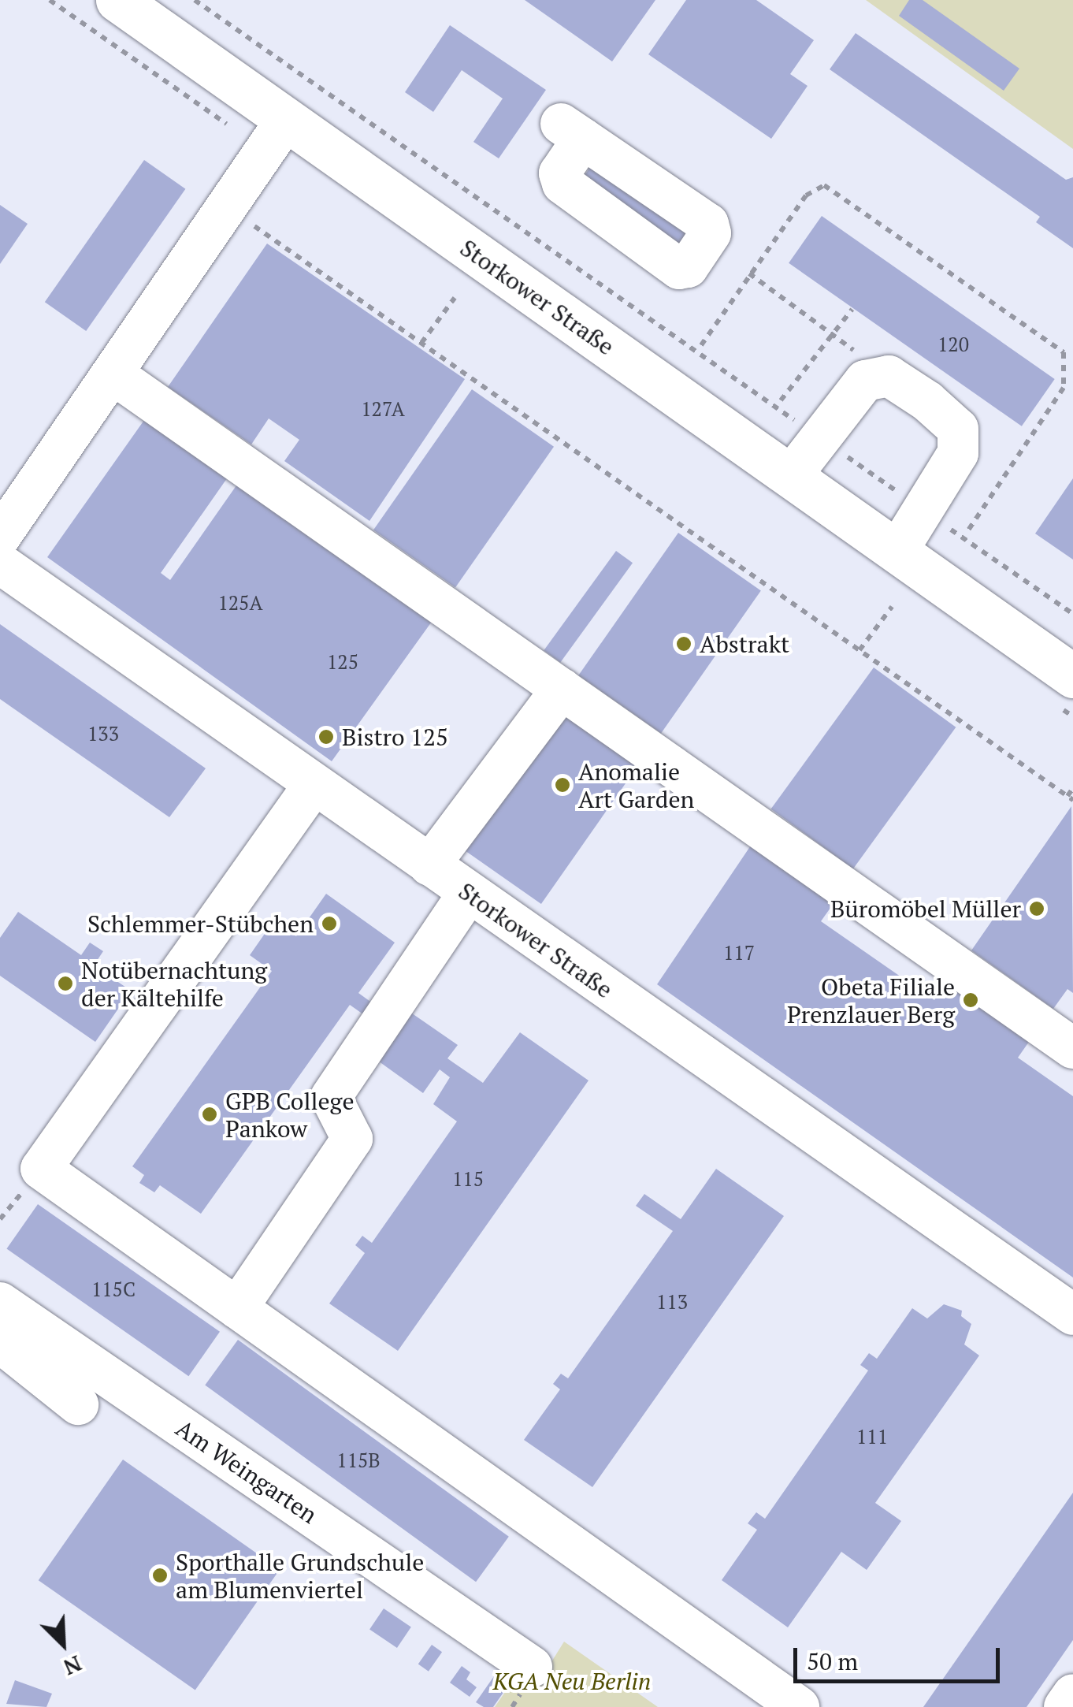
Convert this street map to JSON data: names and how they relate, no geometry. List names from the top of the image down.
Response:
{
  "streets": {
    "main road": ["Storkower Straße"],
    "lane": ["Am Weingarten"]
  },
  "parks": ["KGA Neu Berlin"],
  "places": [
    "Abstrakt",
    "Bistro 125",
    "Anomalie Art Garden",
    "Büromöbel Müller",
    "Schlemmer-Stübchen",
    "Notübernachtung der Kältehilfe",
    "Obeta Filiale Prenzlauer Berg",
    "GPB College Pankow",
    "Sporthalle Grundschule am Blumenviertel"
  ],
  "house_numbers": [
    "120",
    "127A",
    "125A",
    "125",
    "133",
    "117",
    "115",
    "115C",
    "113",
    "111",
    "115B"
  ],
  "scale_bar": "50 m",
  "north": "bottom right"
}
